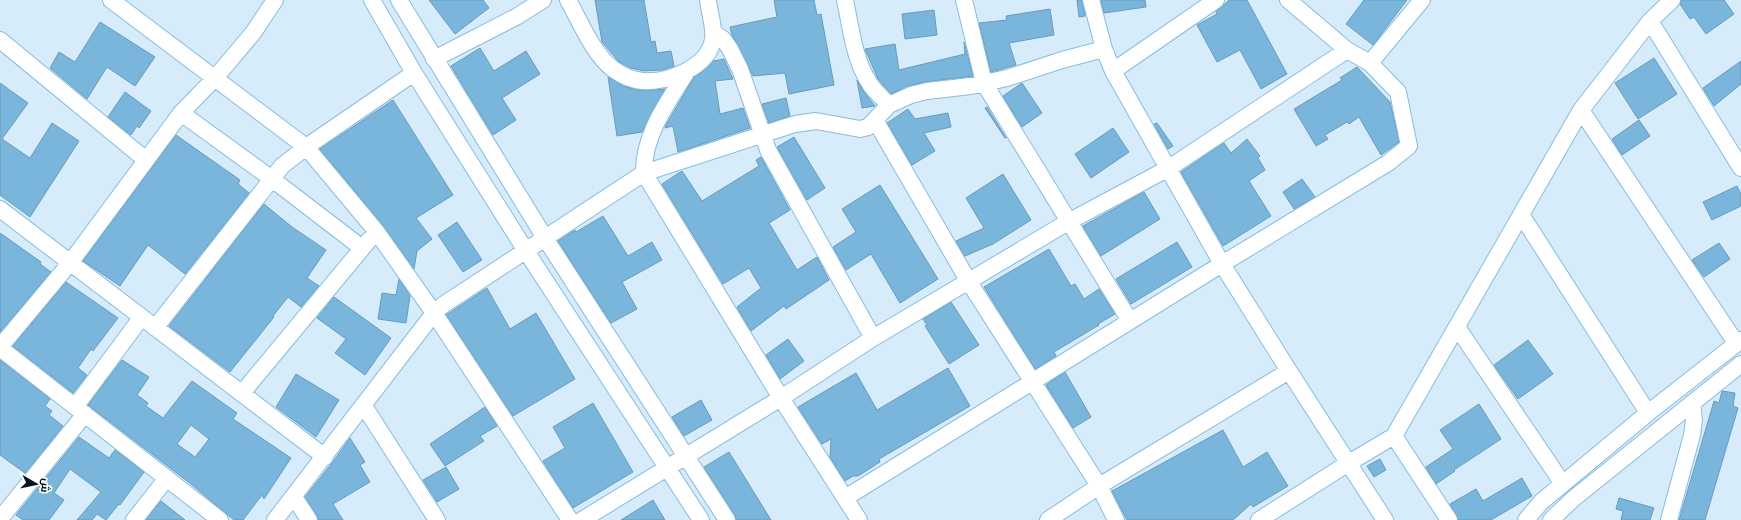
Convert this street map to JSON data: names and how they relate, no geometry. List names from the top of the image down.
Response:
{
  "north": "right"
}
